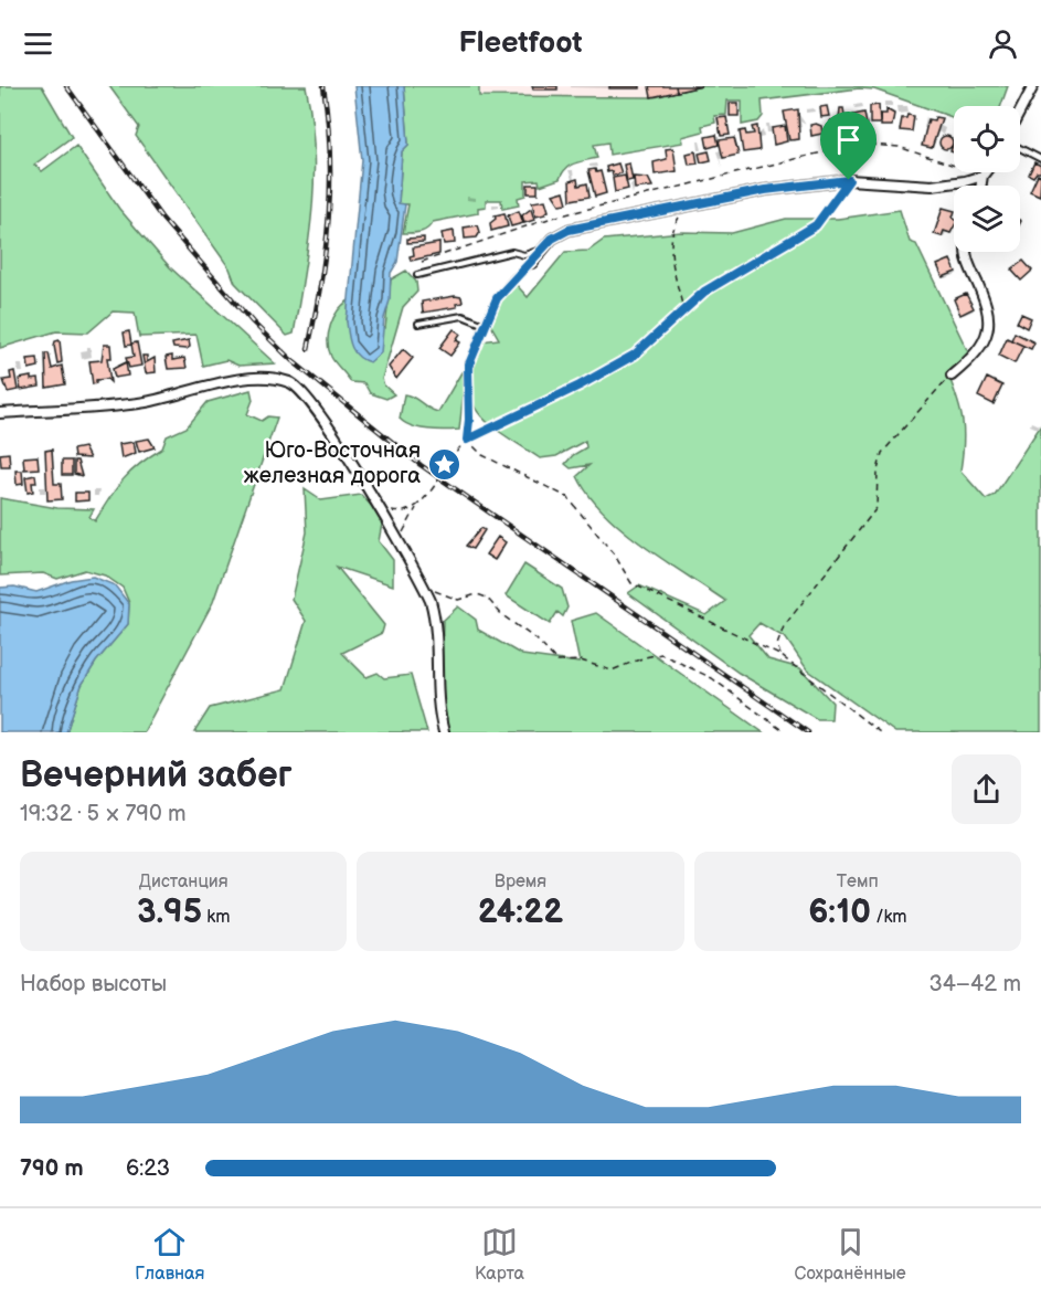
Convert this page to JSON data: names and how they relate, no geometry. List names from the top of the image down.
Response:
{
  "places": {
    "place": ["Юго-Восточная железная дорога"]
  },
  "page": {
    "header": "Fleetfoot",
    "heading": ["Вечерний забег", "19:32 · 5 × 790 m"],
    "stats": [
      ["Дистанция", "3.95 km"],
      ["Время", "24:22"],
      ["Темп", "6:10 /km"]
    ],
    "chart": ["Набор высоты", "34–42 m"],
    "list": [
      {
        "name": "790 m",
        "note": "6:23"
      }
    ],
    "tabs": ["Главная", "Карта", "Сохранённые"]
  }
}
